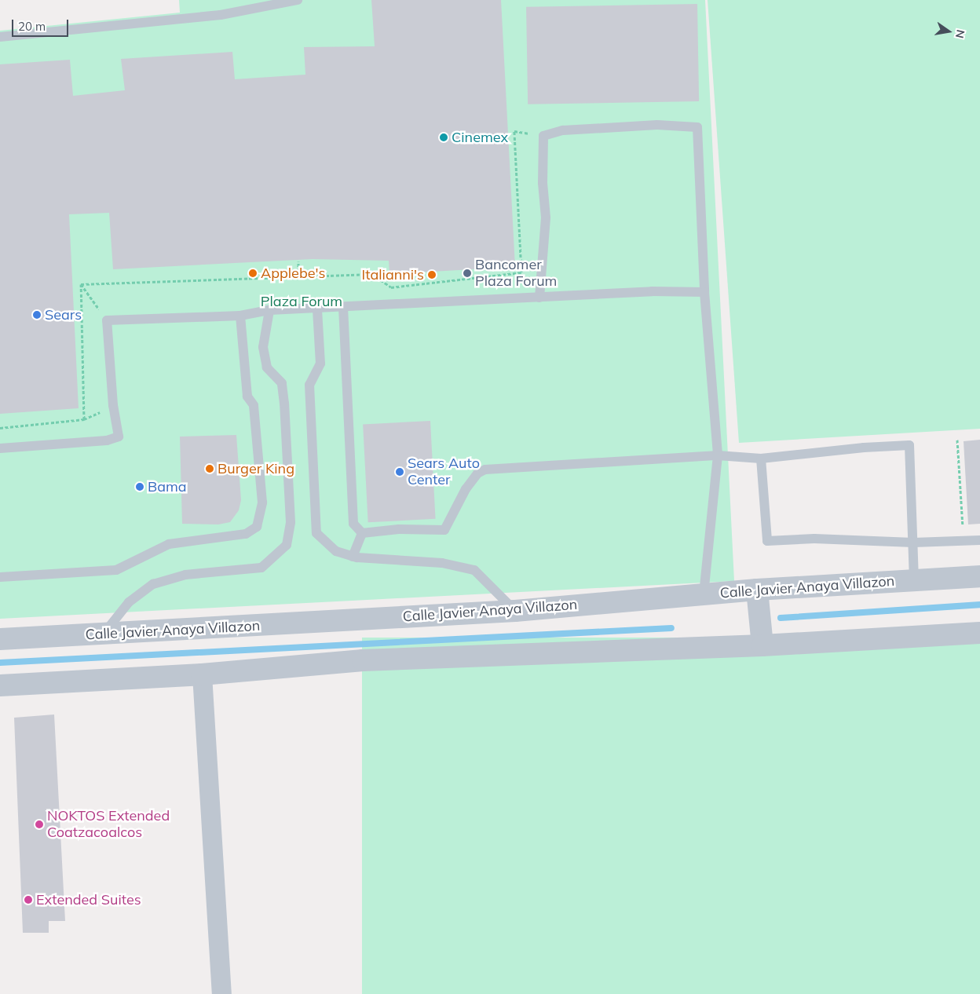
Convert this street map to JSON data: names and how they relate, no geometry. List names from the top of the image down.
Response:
{
  "streets": {
    "street": ["Calle Javier Anaya Villazon"]
  },
  "parks": ["Plaza Forum"],
  "places": [
    "Cinemex",
    "Applebe's",
    "Bancomer Plaza Forum",
    "Italianni's",
    "Sears",
    "Burger King",
    "Sears Auto Center",
    "Bama",
    "NOKTOS Extended Coatzacoalcos",
    "Extended Suites"
  ],
  "scale_bar": "20 m",
  "north": "right"
}
